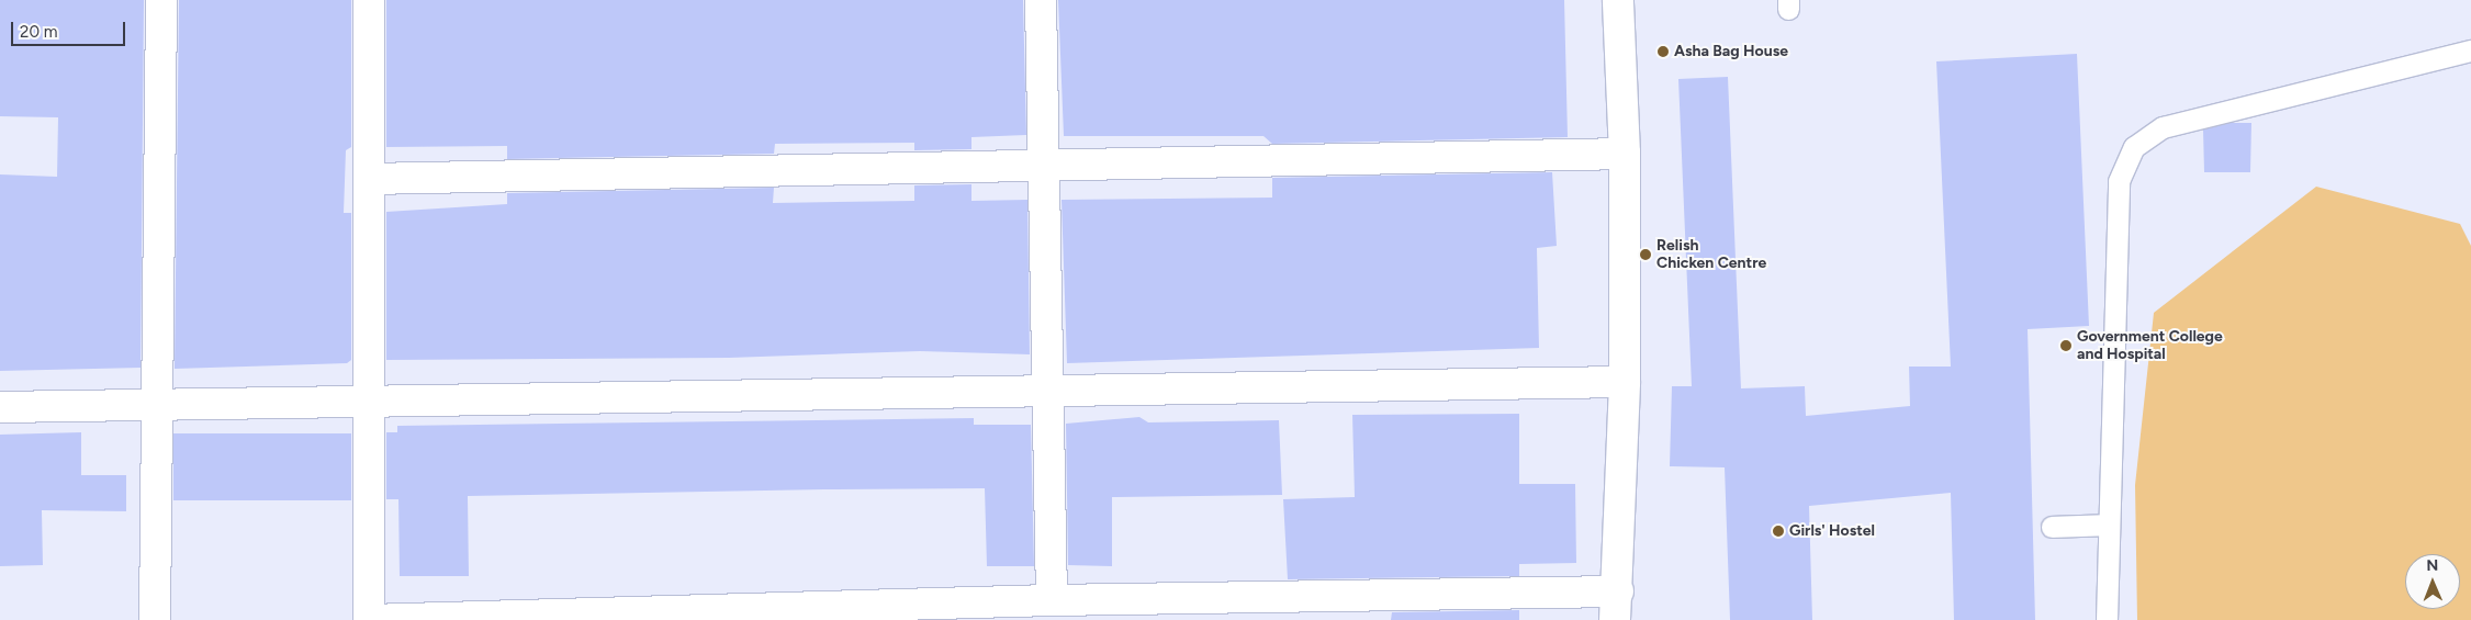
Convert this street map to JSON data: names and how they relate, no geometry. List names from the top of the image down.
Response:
{
  "places": [
    "Asha Bag House",
    "Relish Chicken Centre",
    "Government College and Hospital",
    "Girls' Hostel"
  ],
  "scale_bar": "20 m",
  "north": "top"
}
